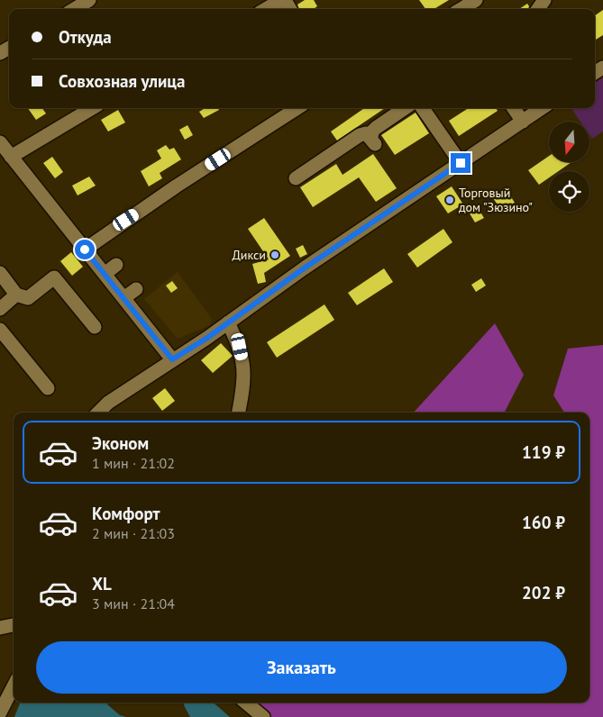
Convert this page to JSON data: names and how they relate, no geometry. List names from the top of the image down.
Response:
{
  "places": ["Торговый дом \"Зюзино\"", "Дикси"],
  "north": "bottom",
  "page": {
    "banner": ["Откуда", "Совхозная улица"],
    "list": [
      {
        "name": "Эконом",
        "note": "1 мин · 21:02",
        "value": "119 ₽"
      },
      {
        "name": "Комфорт",
        "note": "2 мин · 21:03",
        "value": "160 ₽"
      },
      {
        "name": "XL",
        "note": "3 мин · 21:04",
        "value": "202 ₽"
      }
    ],
    "buttons": "Заказать"
  }
}
